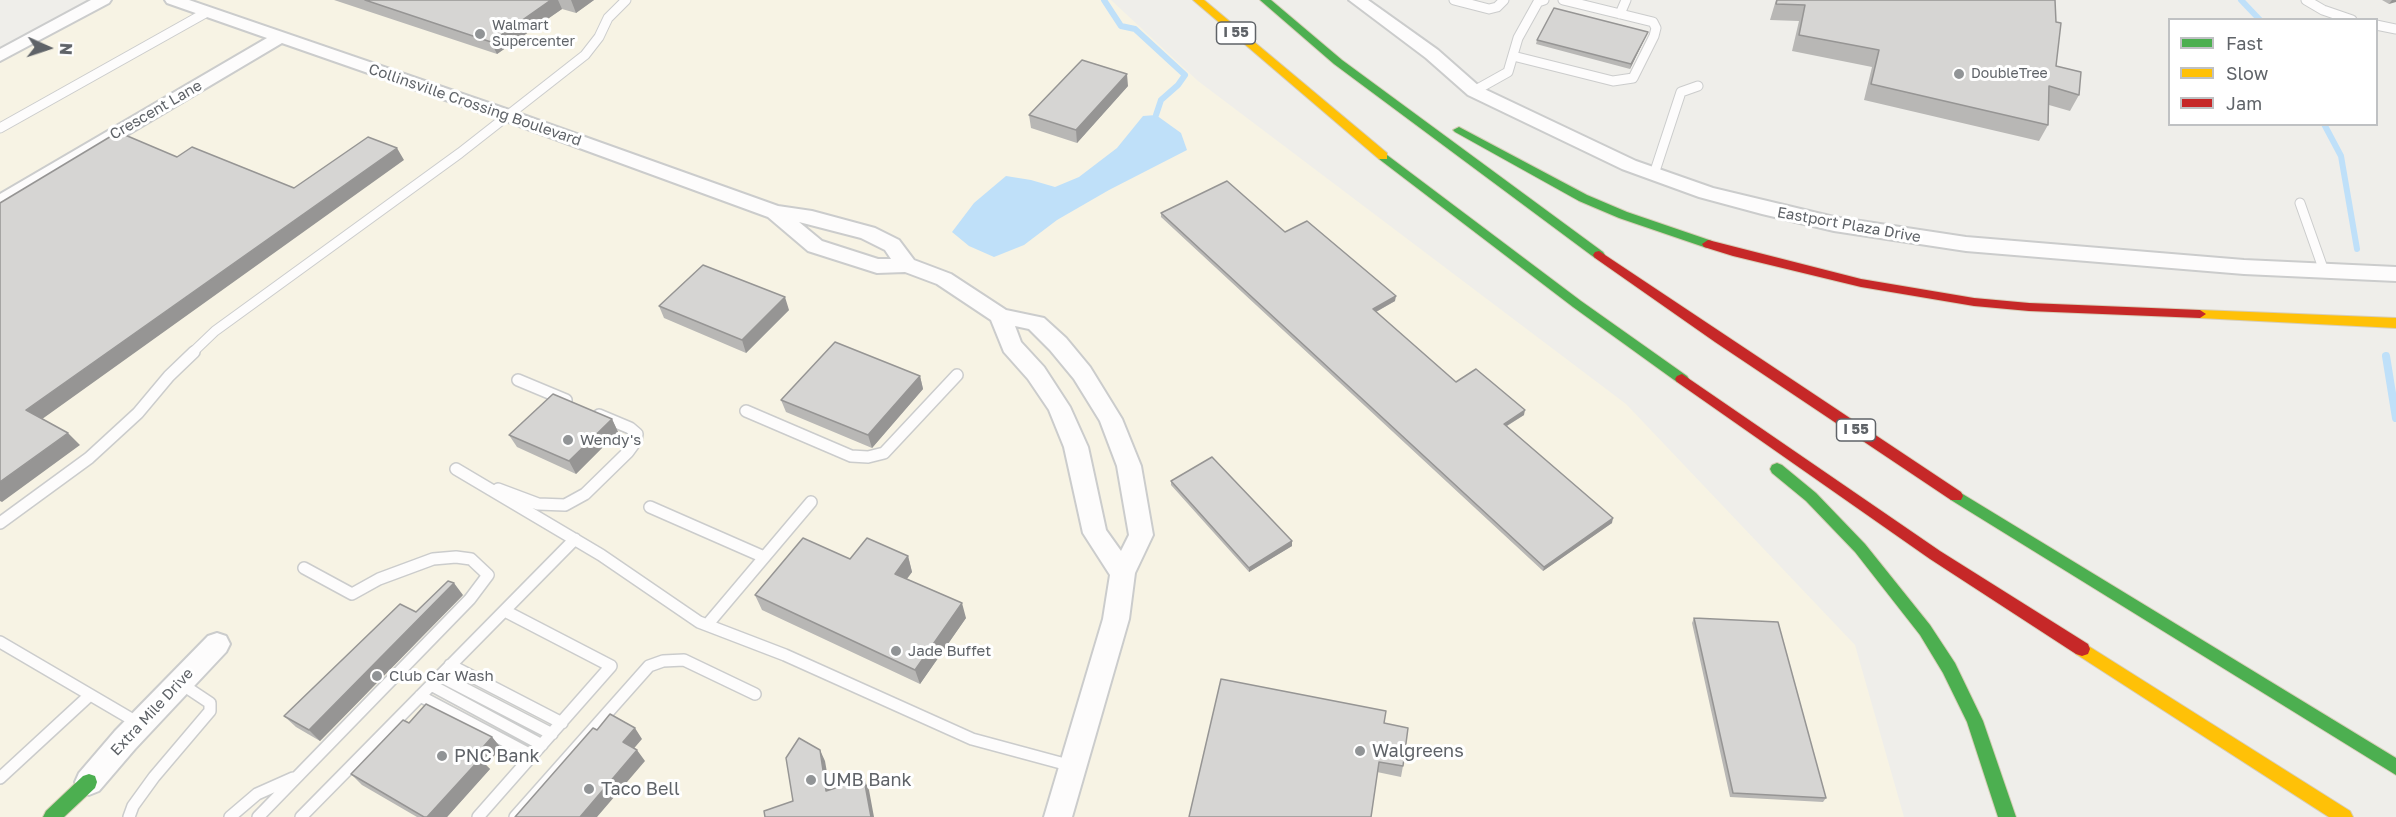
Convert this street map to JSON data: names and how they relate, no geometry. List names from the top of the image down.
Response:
{
  "streets": {
    "main road": ["I 55"],
    "street": [
      "Collinsville Crossing Boulevard",
      "Crescent Lane",
      "Eastport Plaza Drive",
      "Extra Mile Drive"
    ]
  },
  "crossings": [
    ["Collinsville Crossing Boulevard", "Crescent Lane"]
  ],
  "places": [
    "Walmart Supercenter",
    "DoubleTree",
    "Wendy's",
    "Jade Buffet",
    "Club Car Wash",
    "Walgreens",
    "PNC Bank",
    "UMB Bank",
    "Taco Bell"
  ],
  "legend": ["Fast", "Slow", "Jam"],
  "north": "right"
}
